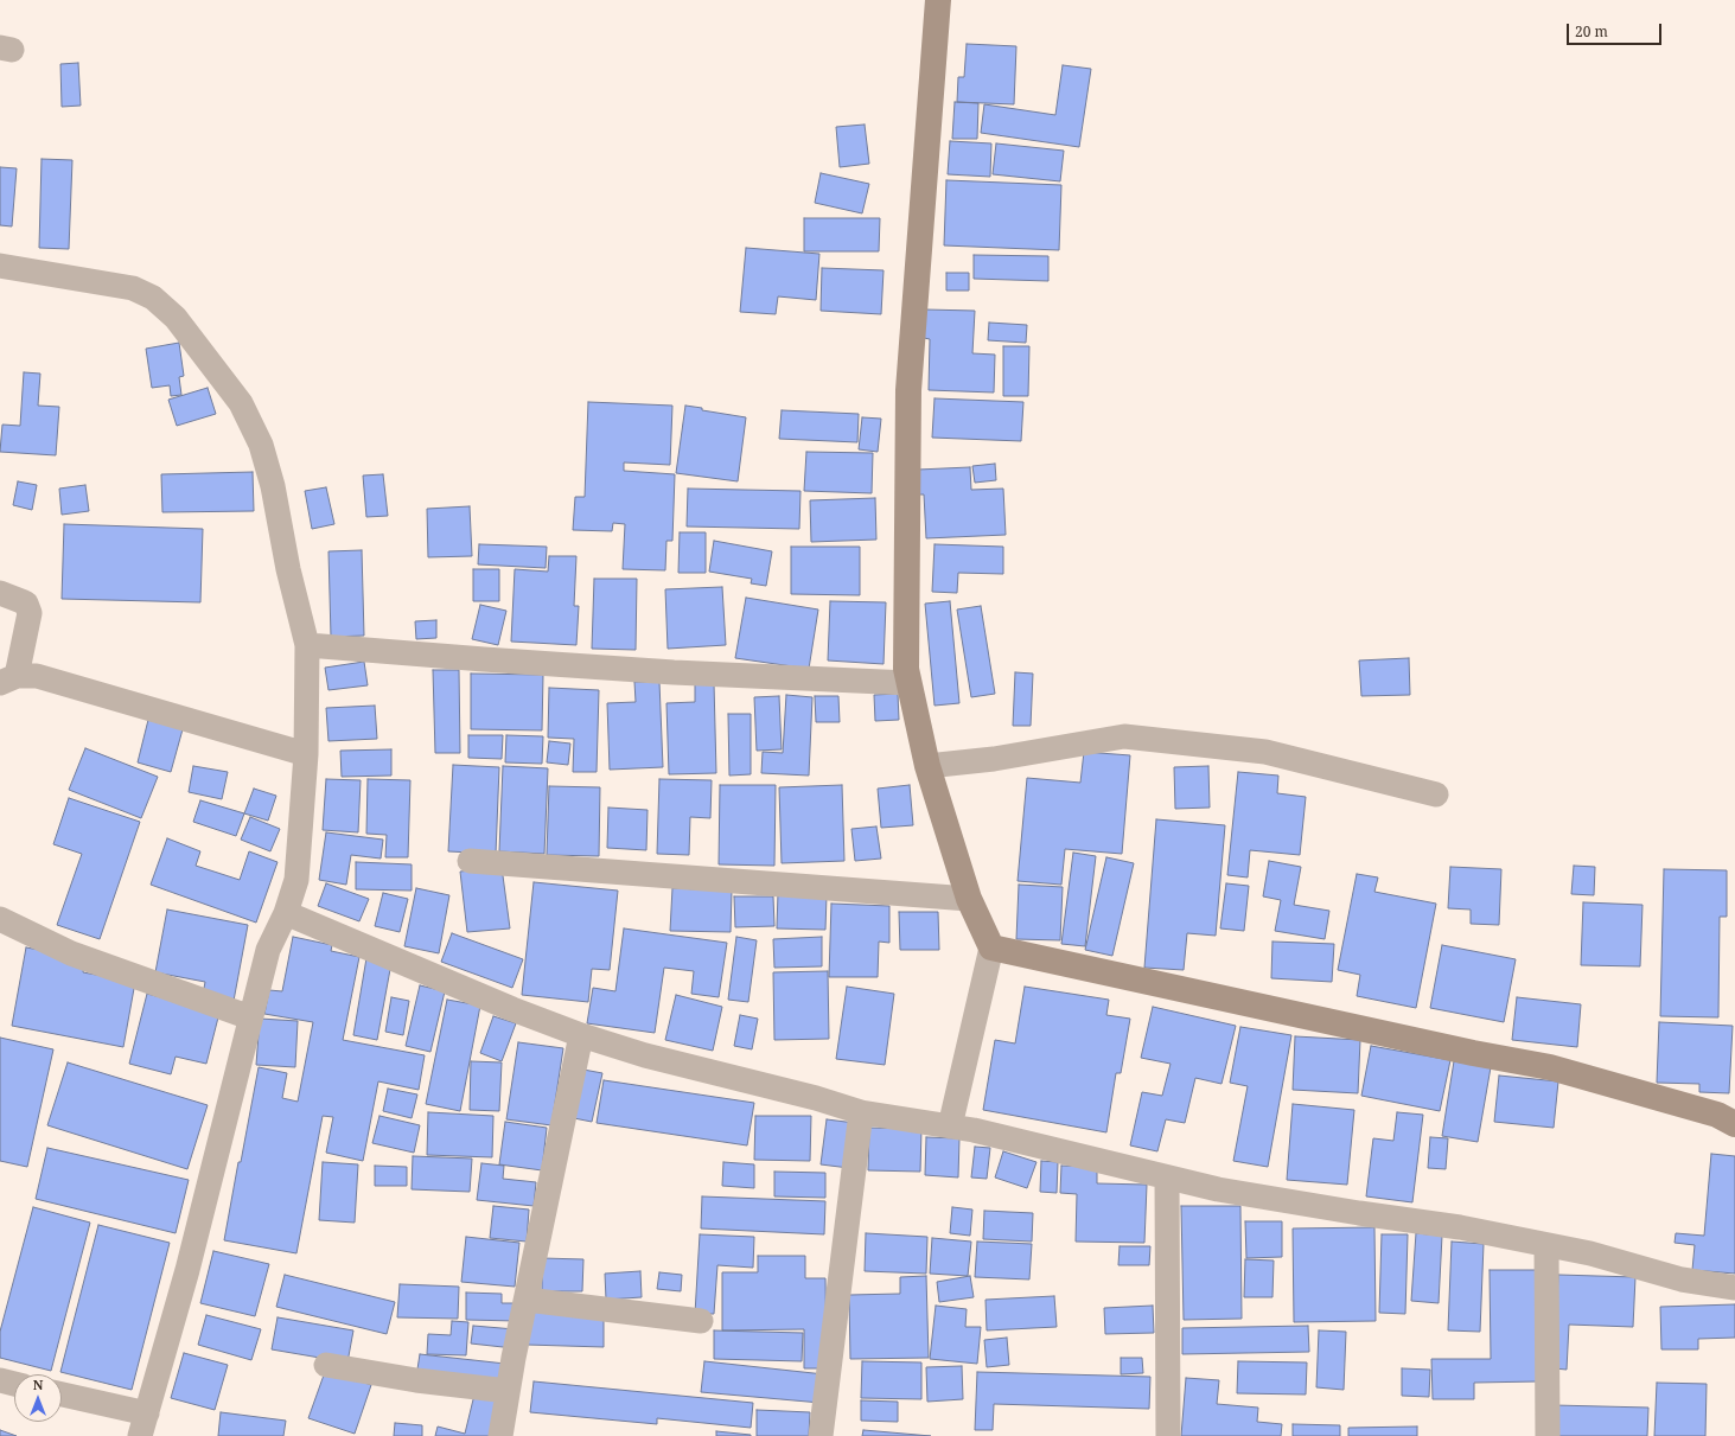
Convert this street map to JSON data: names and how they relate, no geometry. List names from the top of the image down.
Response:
{
  "scale_bar": "20 m",
  "north": "top"
}
